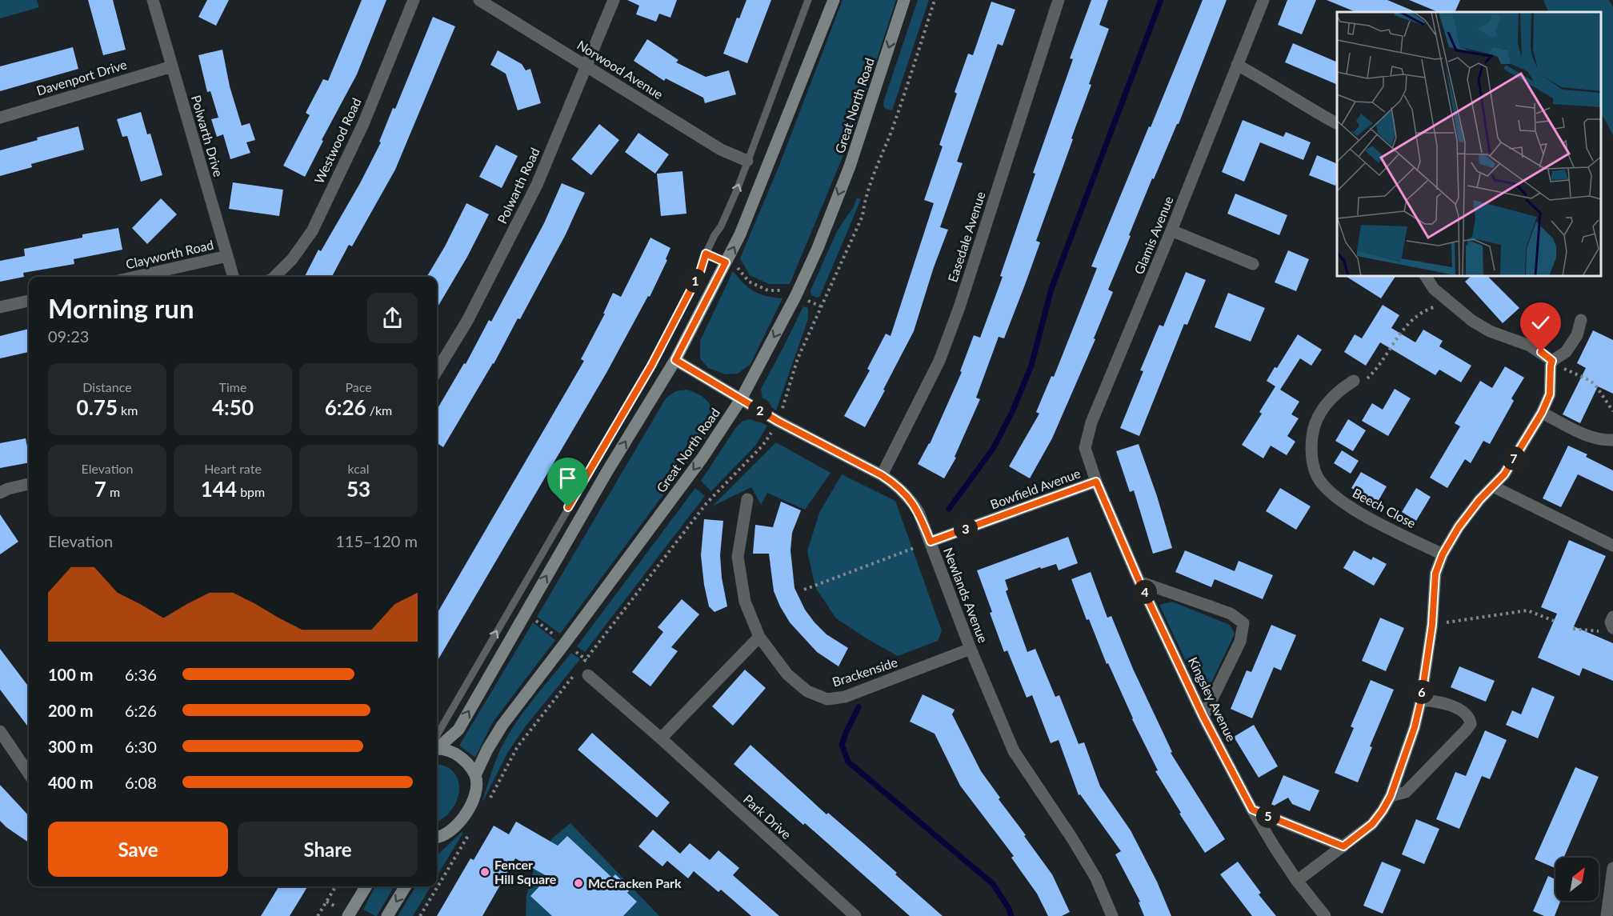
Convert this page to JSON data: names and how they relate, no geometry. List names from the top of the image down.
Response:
{
  "streets": {
    "main road": ["Great North Road"],
    "street": [
      "Norwood Avenue",
      "Davenport Drive",
      "Polwarth Drive",
      "Westwood Road",
      "Polwarth Road",
      "Glamis Avenue",
      "Easedale Avenue",
      "Clayworth Road",
      "Bowfield Avenue",
      "Beech Close",
      "Newlands Avenue",
      "Brackenside",
      "Kingsley Avenue",
      "Park Drive"
    ]
  },
  "crossings": [
    ["Norwood Avenue", "Polwarth Road"],
    ["Davenport Drive", "Polwarth Drive"],
    ["Great North Road", "Newlands Avenue"],
    ["Polwarth Drive", "Clayworth Road"],
    ["Glamis Avenue", "Bowfield Avenue"],
    ["Glamis Avenue", "Kingsley Avenue"],
    ["Easedale Avenue", "Newlands Avenue"],
    ["Bowfield Avenue", "Newlands Avenue"],
    ["Bowfield Avenue", "Kingsley Avenue"],
    ["Newlands Avenue", "Brackenside"]
  ],
  "places": ["Fencer Hill Square", "McCracken Park"],
  "north": "top right",
  "page": {
    "pins": [
      "1",
      "2",
      "7",
      "3",
      "4",
      "6",
      "5"
    ],
    "heading": ["Morning run", "09:23"],
    "stats": [
      ["Distance", "0.75 km"],
      ["Time", "4:50"],
      ["Pace", "6:26 /km"],
      ["Elevation", "7 m"],
      ["Heart rate", "144 bpm"],
      ["kcal", "53"]
    ],
    "chart": ["Elevation", "115–120 m"],
    "list": [
      {
        "name": "100 m",
        "note": "6:36"
      },
      {
        "name": "200 m",
        "note": "6:26"
      },
      {
        "name": "300 m",
        "note": "6:30"
      },
      {
        "name": "400 m",
        "note": "6:08"
      }
    ],
    "buttons": ["Save", "Share"]
  }
}
